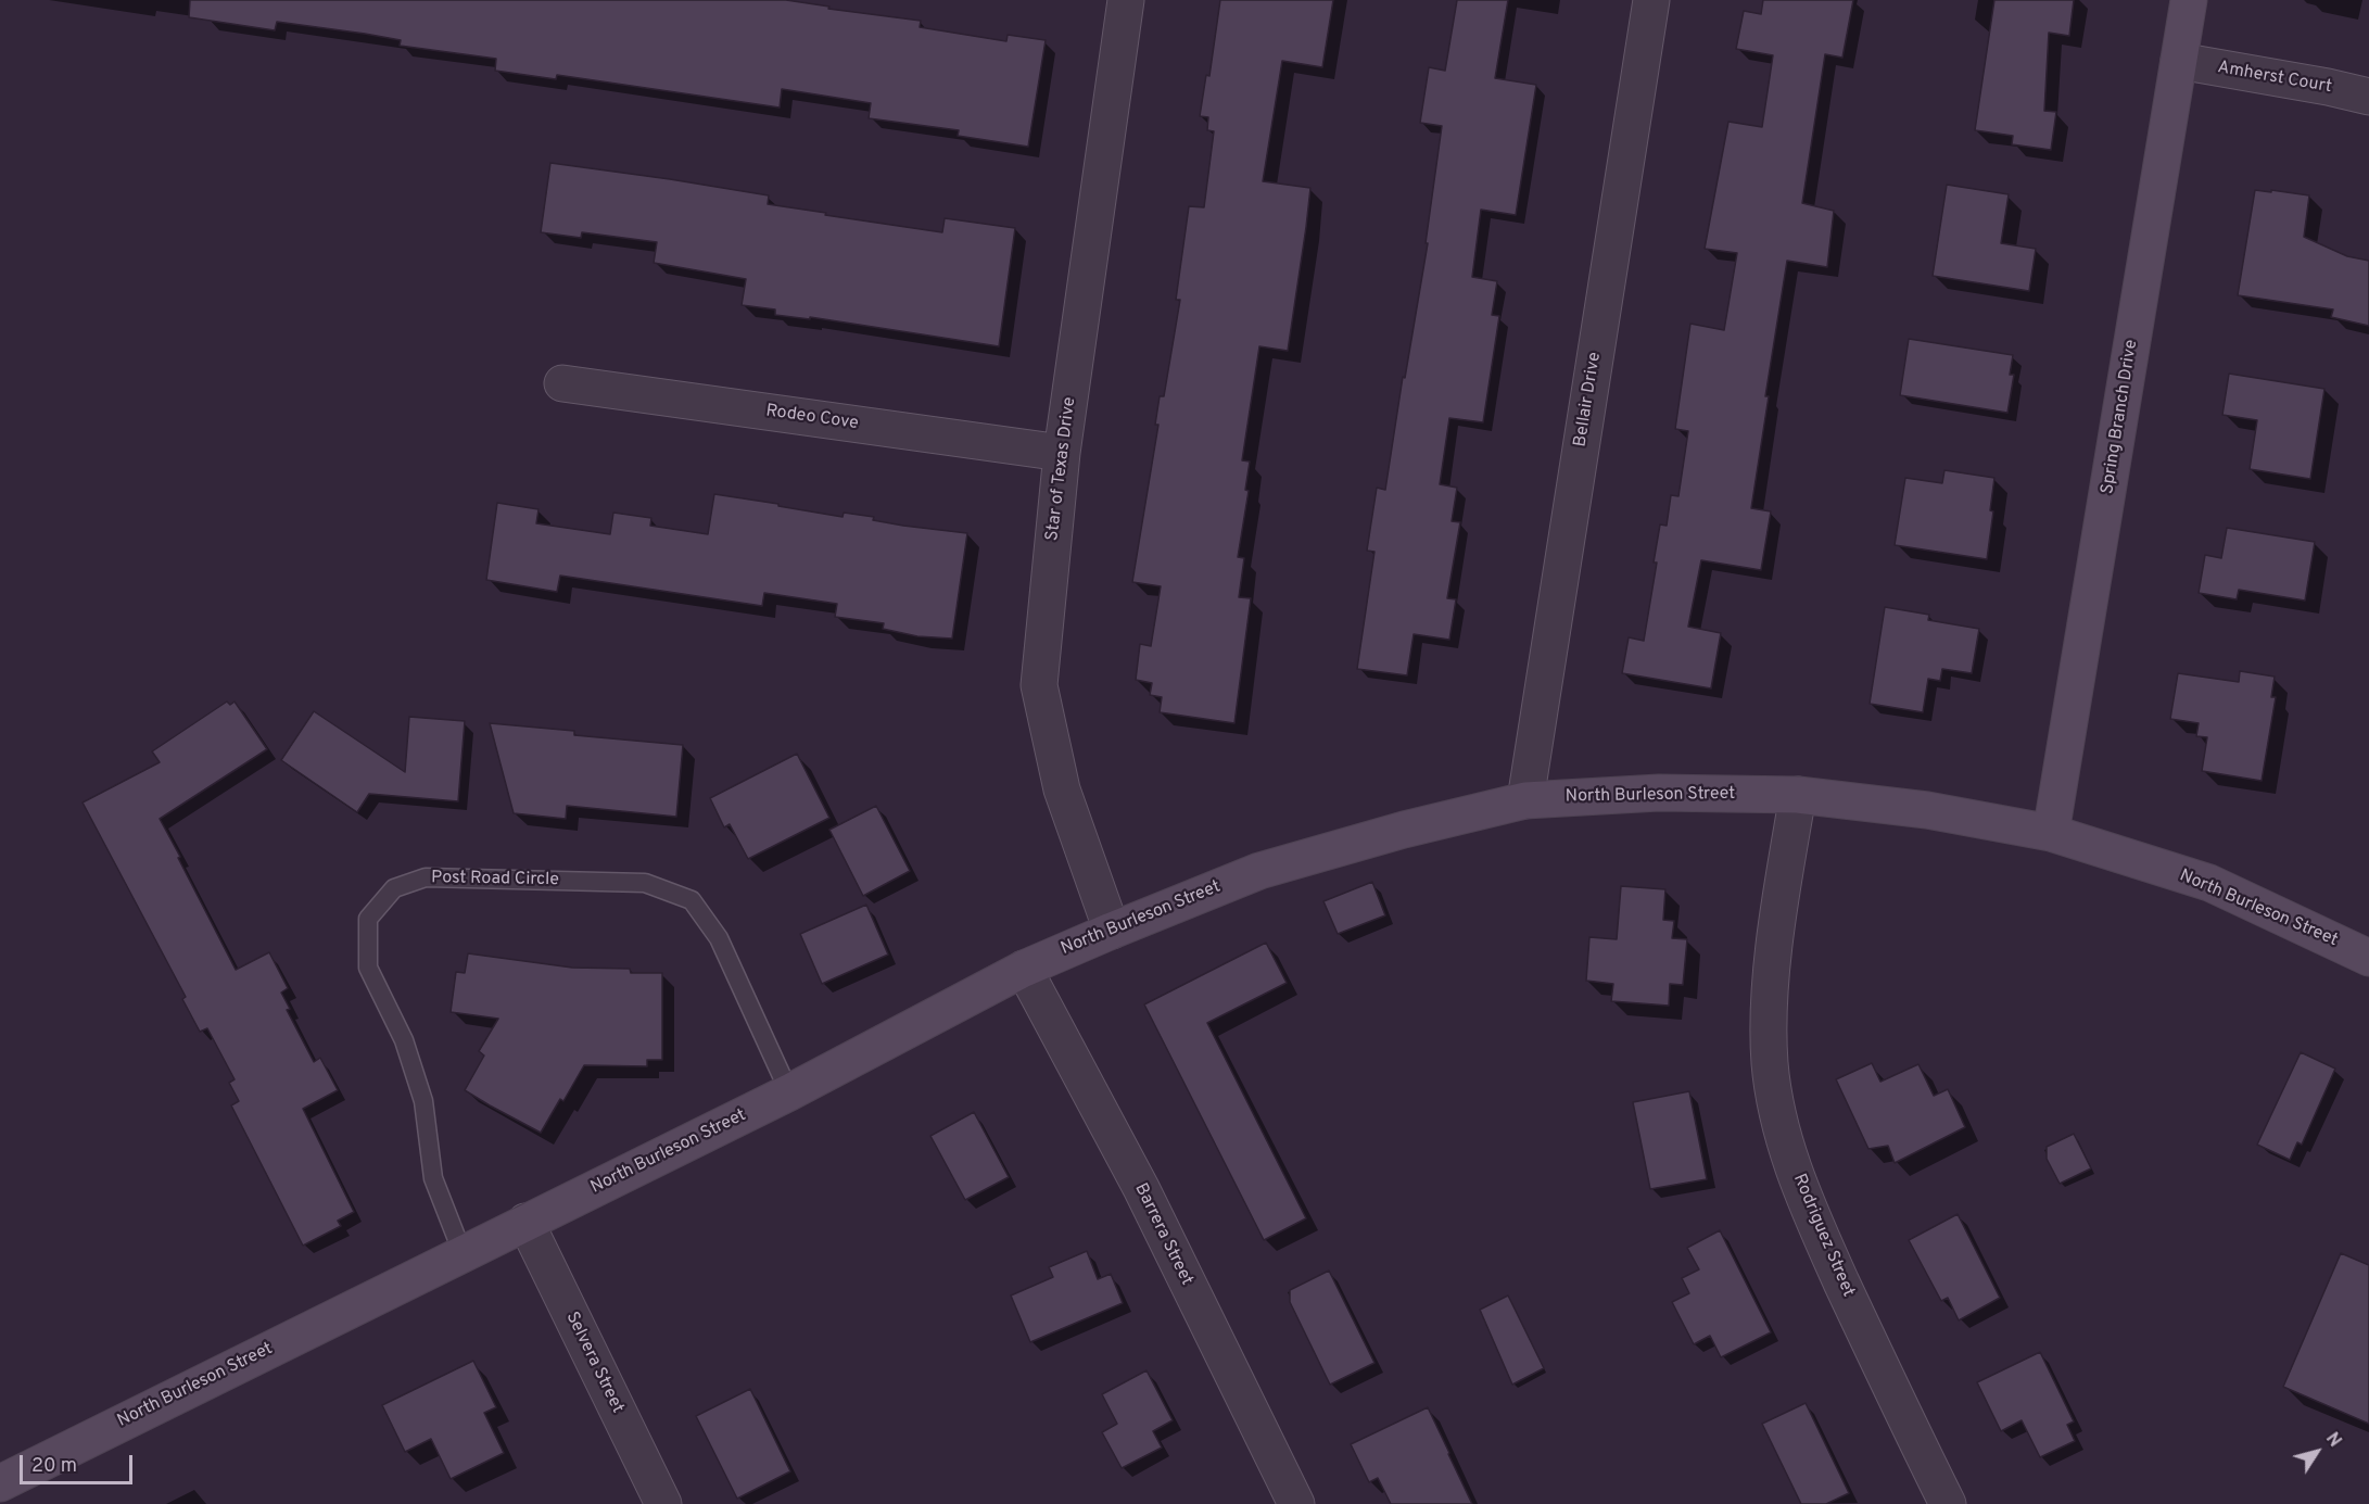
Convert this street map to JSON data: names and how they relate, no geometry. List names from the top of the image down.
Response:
{
  "streets": {
    "street": [
      "Amherst Court",
      "Bellair Drive",
      "Spring Branch Drive",
      "Rodeo Cove",
      "Star of Texas Drive",
      "North Burleson Street",
      "Barrera Street",
      "Rodriguez Street",
      "Selvera Street"
    ],
    "lane": ["Post Road Circle"]
  },
  "crossings": [
    ["Amherst Court", "Spring Branch Drive"],
    ["Bellair Drive", "North Burleson Street"],
    ["Spring Branch Drive", "North Burleson Street"],
    ["Rodeo Cove", "Star of Texas Drive"],
    ["Star of Texas Drive", "North Burleson Street"],
    ["North Burleson Street", "Post Road Circle"],
    ["North Burleson Street", "Barrera Street"],
    ["North Burleson Street", "Rodriguez Street"],
    ["North Burleson Street", "Selvera Street"]
  ],
  "scale_bar": "20 m",
  "north": "top right"
}
